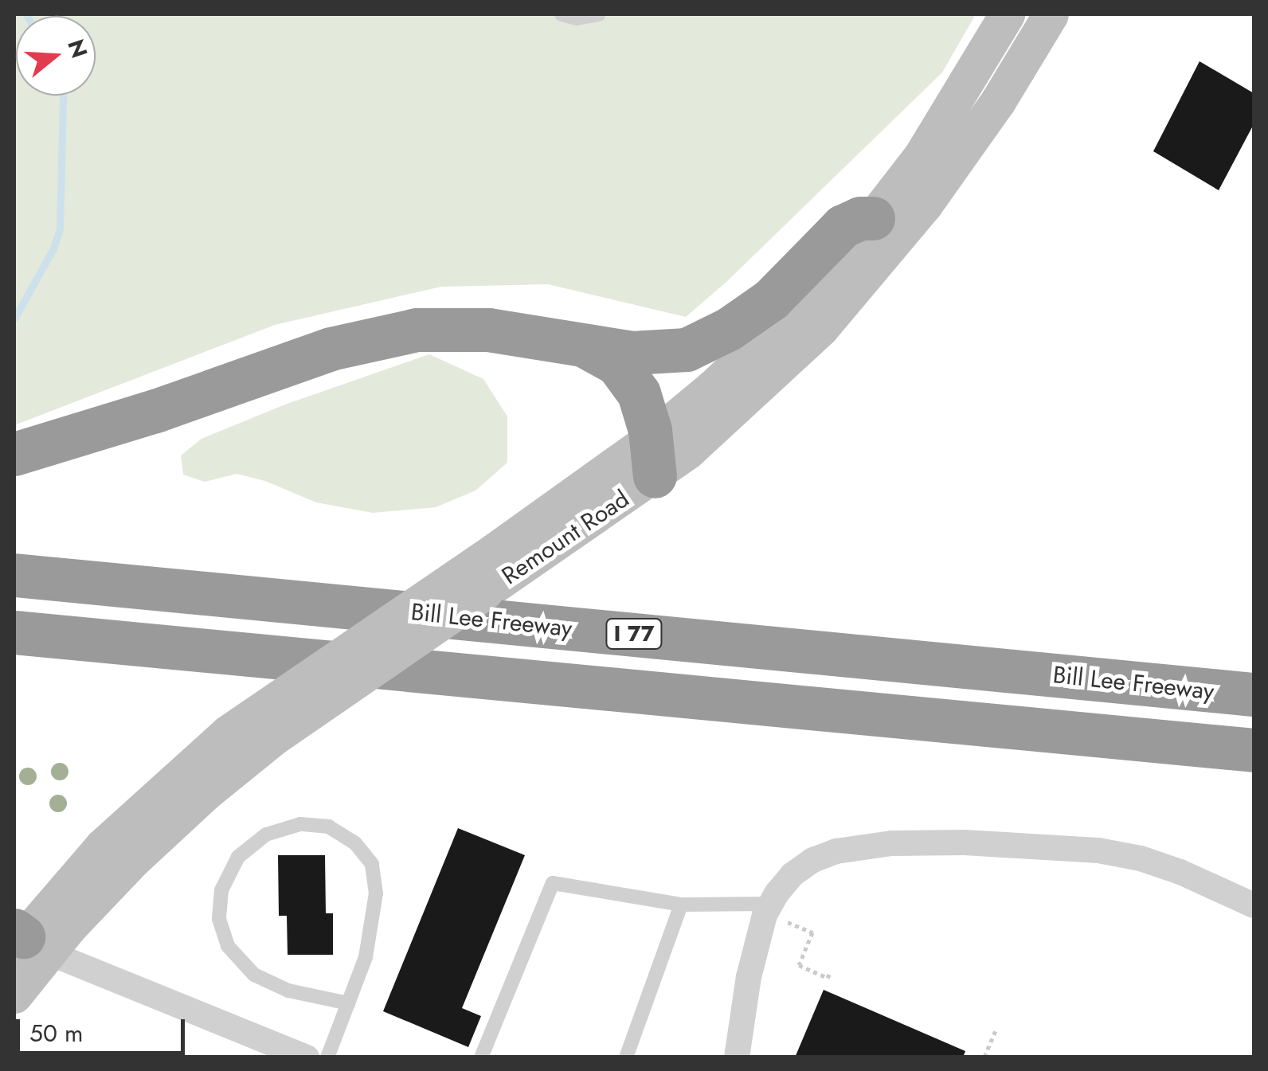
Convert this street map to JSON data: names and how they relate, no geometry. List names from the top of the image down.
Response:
{
  "streets": {
    "highway": ["Bill Lee Freeway", "I 77"],
    "main road": ["Remount Road"]
  },
  "scale_bar": "50 m",
  "north": "right"
}
